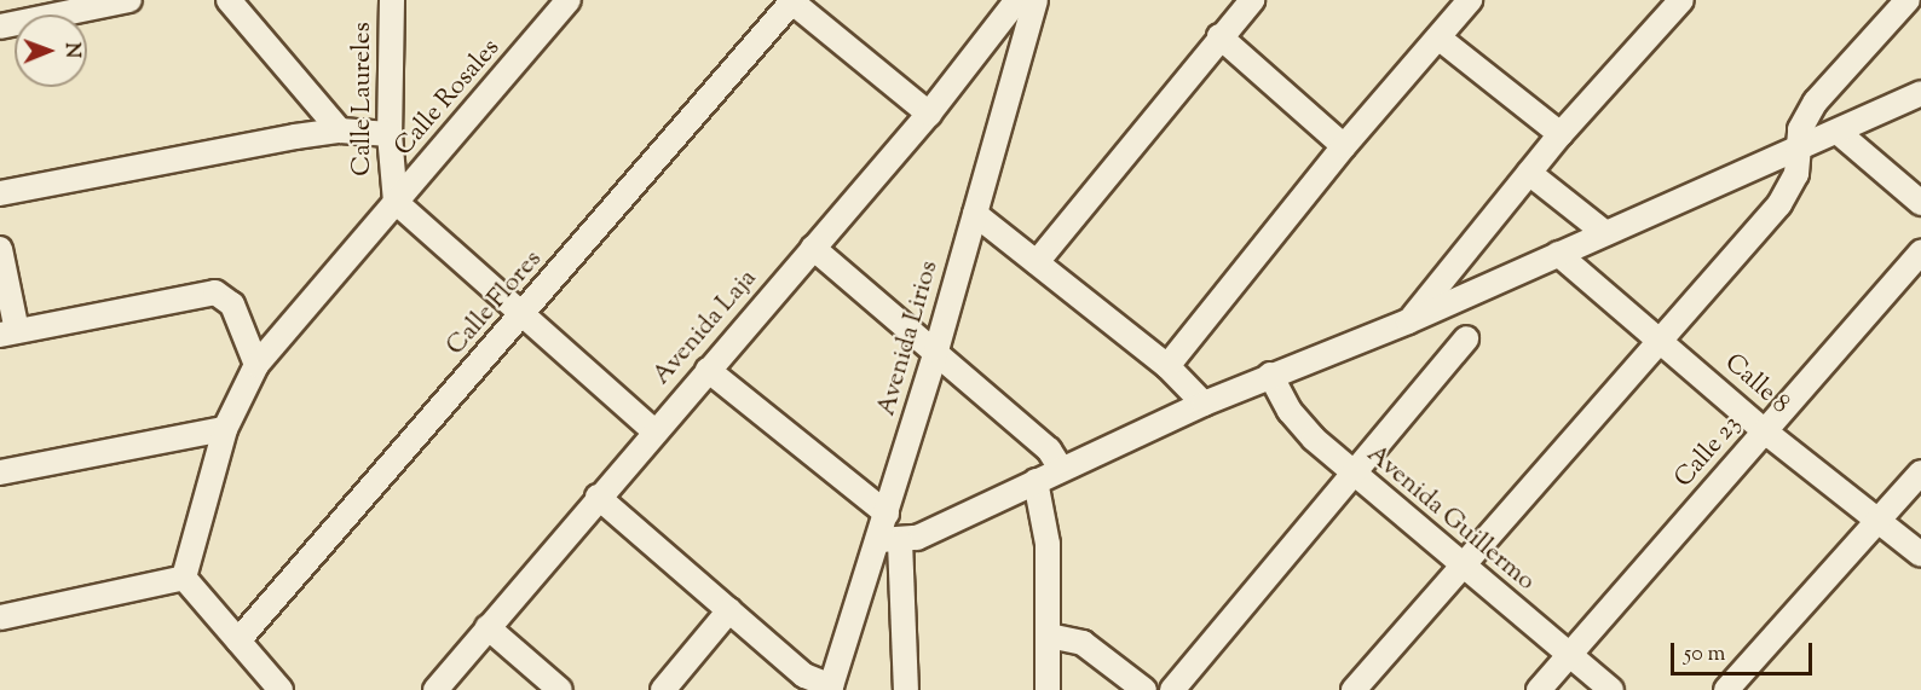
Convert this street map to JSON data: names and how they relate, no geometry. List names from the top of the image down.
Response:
{
  "streets": {
    "street": [
      "Calle Rosales",
      "Calle Laureles",
      "Calle Flores",
      "Avenida Laja",
      "Avenida Lirios",
      "Calle 8",
      "Calle 23",
      "Avenida Guillermo"
    ]
  },
  "crossings": [
    ["Calle Rosales", "Calle Laureles"],
    ["Calle Laureles", "Calle Flores"],
    ["Calle Laureles", "Avenida Laja"],
    ["Calle 8", "Calle 23"],
    ["Calle 23", "Avenida Guillermo"]
  ],
  "scale_bar": "50 m",
  "north": "right"
}
